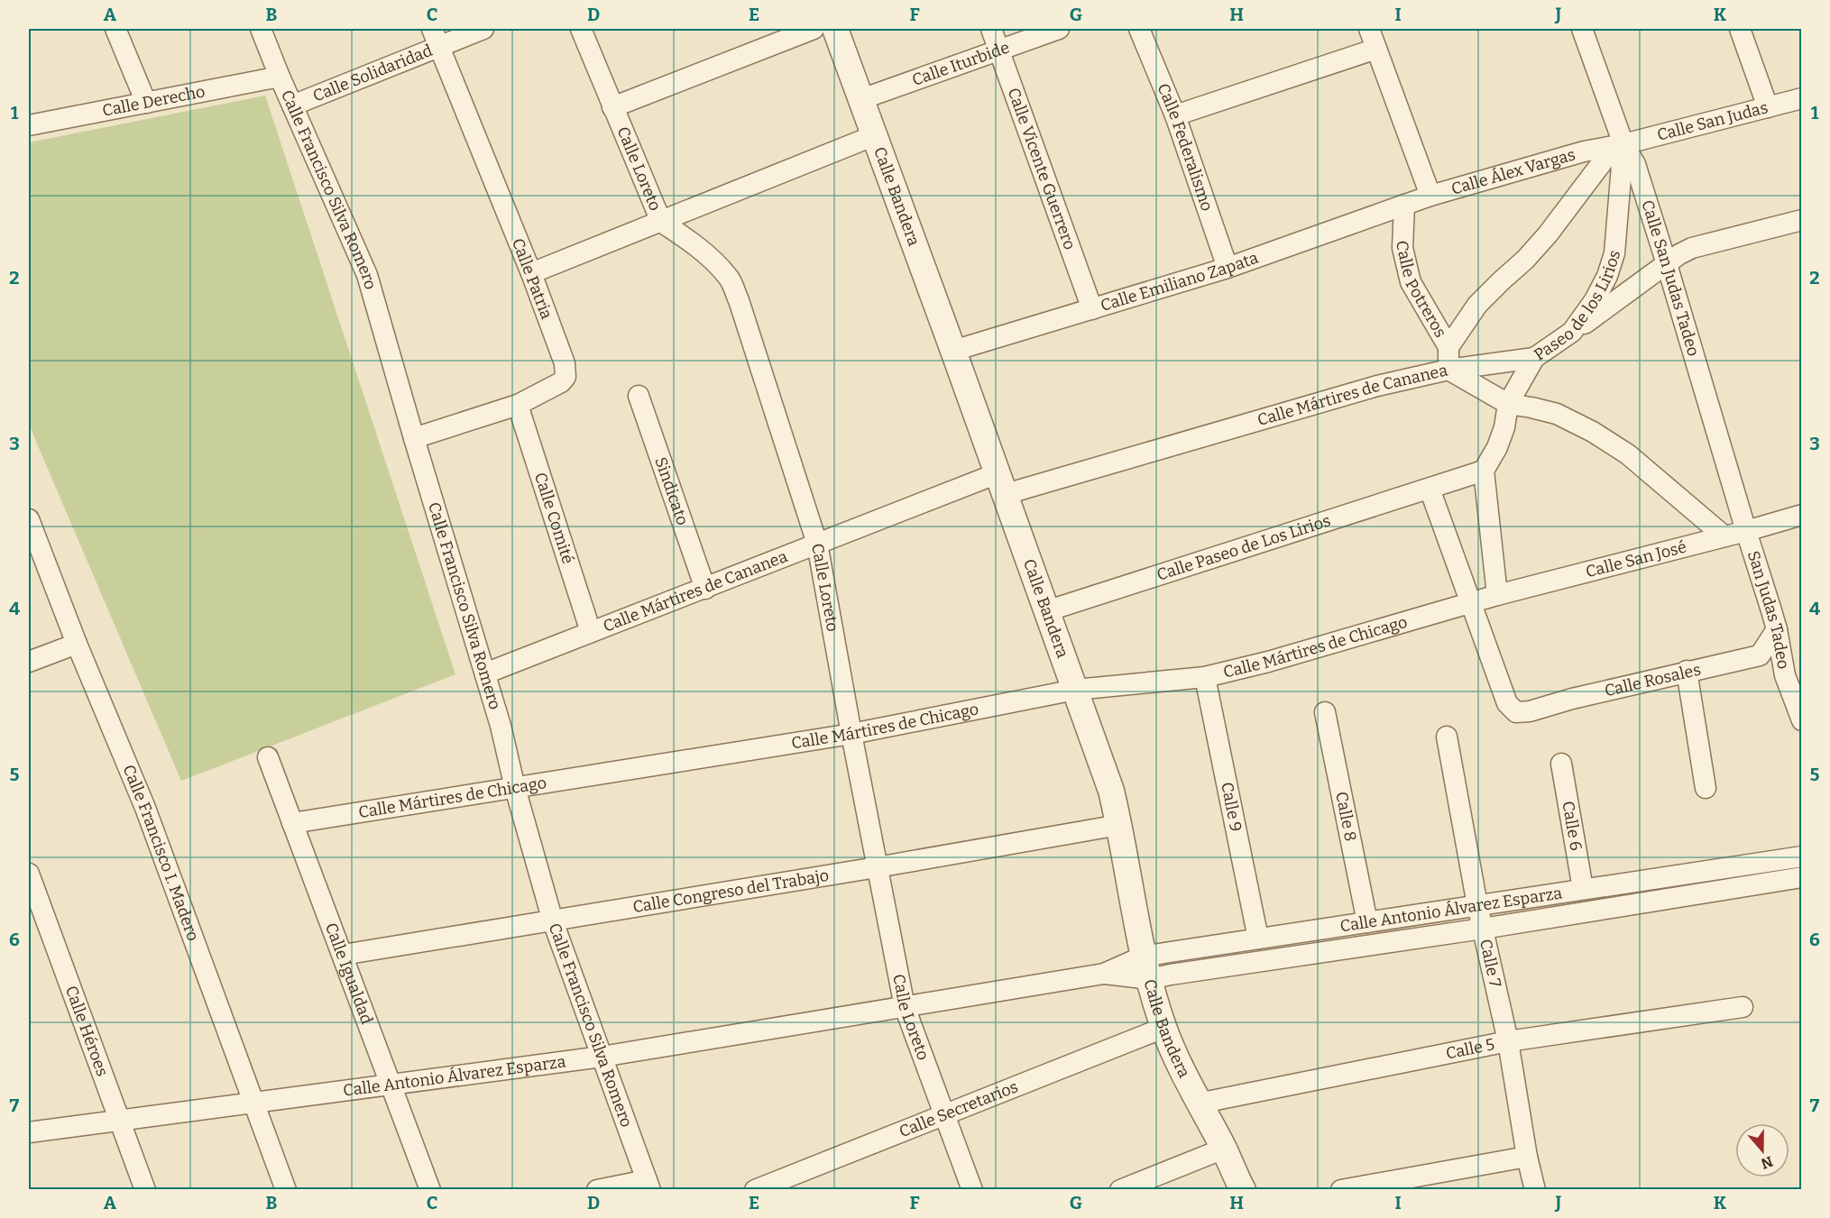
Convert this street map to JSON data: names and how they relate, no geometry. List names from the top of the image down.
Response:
{
  "streets": {
    "street": [
      "Calle Iturbide",
      "Calle Solidaridad",
      "Calle Derecho",
      "Calle San Judas",
      "Calle Federalismo",
      "Calle Loreto",
      "Calle Vicente Guerrero",
      "Calle Álex Vargas",
      "Calle Francisco Silva Romero",
      "Calle Bandera",
      "Calle San Judas Tadeo",
      "Calle Patria",
      "Calle Emiliano Zapata",
      "Calle Potreros",
      "Paseo de los Lirios",
      "Calle Mártires de Cananea",
      "Sindicato",
      "Calle Comité",
      "Calle Paseo de Los Lirios",
      "Calle San José",
      "San Judas Tadeo",
      "Calle Mártires de Chicago",
      "Calle Rosales",
      "Calle 9",
      "Calle 8",
      "Calle 6",
      "Calle Francisco I. Madero",
      "Calle Congreso del Trabajo",
      "Calle Antonio Álvarez Esparza",
      "Calle 7",
      "Calle Igualdad",
      "Calle Héroes",
      "Calle 5",
      "Calle Secretarios"
    ]
  },
  "crossings": [
    ["Calle Iturbide", "Calle Vicente Guerrero"],
    ["Calle Iturbide", "Calle Bandera"],
    ["Calle Solidaridad", "Calle Francisco Silva Romero"],
    ["Calle Solidaridad", "Calle Patria"],
    ["Calle Derecho", "Calle Francisco Silva Romero"],
    ["Calle San Judas", "Calle Álex Vargas"],
    ["Calle San Judas", "Calle San Judas Tadeo"],
    ["Calle San Judas", "Paseo de los Lirios"],
    ["Calle Federalismo", "Calle Emiliano Zapata"],
    ["Calle Loreto", "Calle Mártires de Cananea"],
    ["Calle Loreto", "Calle Mártires de Chicago"],
    ["Calle Loreto", "Calle Congreso del Trabajo"],
    ["Calle Loreto", "Calle Antonio Álvarez Esparza"],
    ["Calle Loreto", "Calle Secretarios"],
    ["Calle Vicente Guerrero", "Calle Emiliano Zapata"],
    ["Calle Álex Vargas", "Calle San Judas Tadeo"],
    ["Calle Álex Vargas", "Calle Emiliano Zapata"],
    ["Calle Álex Vargas", "Calle Potreros"],
    ["Calle Álex Vargas", "Paseo de los Lirios"],
    ["Calle Francisco Silva Romero", "Calle Patria"],
    ["Calle Francisco Silva Romero", "Calle Mártires de Cananea"],
    ["Calle Francisco Silva Romero", "Calle Mártires de Chicago"],
    ["Calle Francisco Silva Romero", "Calle Congreso del Trabajo"],
    ["Calle Francisco Silva Romero", "Calle Antonio Álvarez Esparza"],
    ["Calle Bandera", "Calle Emiliano Zapata"],
    ["Calle Bandera", "Calle Mártires de Cananea"],
    ["Calle Bandera", "Calle Paseo de Los Lirios"],
    ["Calle Bandera", "Calle Mártires de Chicago"],
    ["Calle Bandera", "Calle Congreso del Trabajo"],
    ["Calle Bandera", "Calle Antonio Álvarez Esparza"],
    ["Calle Bandera", "Calle 5"],
    ["Calle Bandera", "Calle Secretarios"],
    ["Calle San Judas Tadeo", "Paseo de los Lirios"],
    ["Calle San Judas Tadeo", "Calle San José"],
    ["Calle San Judas Tadeo", "San Judas Tadeo"],
    ["Calle Patria", "Calle Comité"],
    ["Calle Emiliano Zapata", "Calle Potreros"],
    ["Calle Potreros", "Calle Mártires de Cananea"],
    ["Paseo de los Lirios", "Calle Mártires de Cananea"],
    ["Calle Mártires de Cananea", "Sindicato"],
    ["Calle Mártires de Cananea", "Calle Comité"],
    ["Calle Mártires de Cananea", "Calle San José"],
    ["Calle San José", "San Judas Tadeo"],
    ["Calle San José", "Calle Mártires de Chicago"],
    ["Calle San José", "Calle Rosales"],
    ["Calle Mártires de Chicago", "Calle Rosales"],
    ["Calle Mártires de Chicago", "Calle 9"],
    ["Calle Mártires de Chicago", "Calle Igualdad"],
    ["Calle 9", "Calle Antonio Álvarez Esparza"],
    ["Calle 8", "Calle Antonio Álvarez Esparza"],
    ["Calle 6", "Calle Antonio Álvarez Esparza"],
    ["Calle Francisco I. Madero", "Calle Antonio Álvarez Esparza"],
    ["Calle Congreso del Trabajo", "Calle Igualdad"],
    ["Calle Antonio Álvarez Esparza", "Calle 7"],
    ["Calle Antonio Álvarez Esparza", "Calle Igualdad"],
    ["Calle Antonio Álvarez Esparza", "Calle Héroes"],
    ["Calle 7", "Calle 5"]
  ],
  "north": "bottom",
  "grid": {
    "columns": [
      "A",
      "B",
      "C",
      "D",
      "E",
      "F",
      "G",
      "H",
      "I",
      "J",
      "K"
    ],
    "rows": [
      "1",
      "2",
      "3",
      "4",
      "5",
      "6",
      "7"
    ]
  }
}
